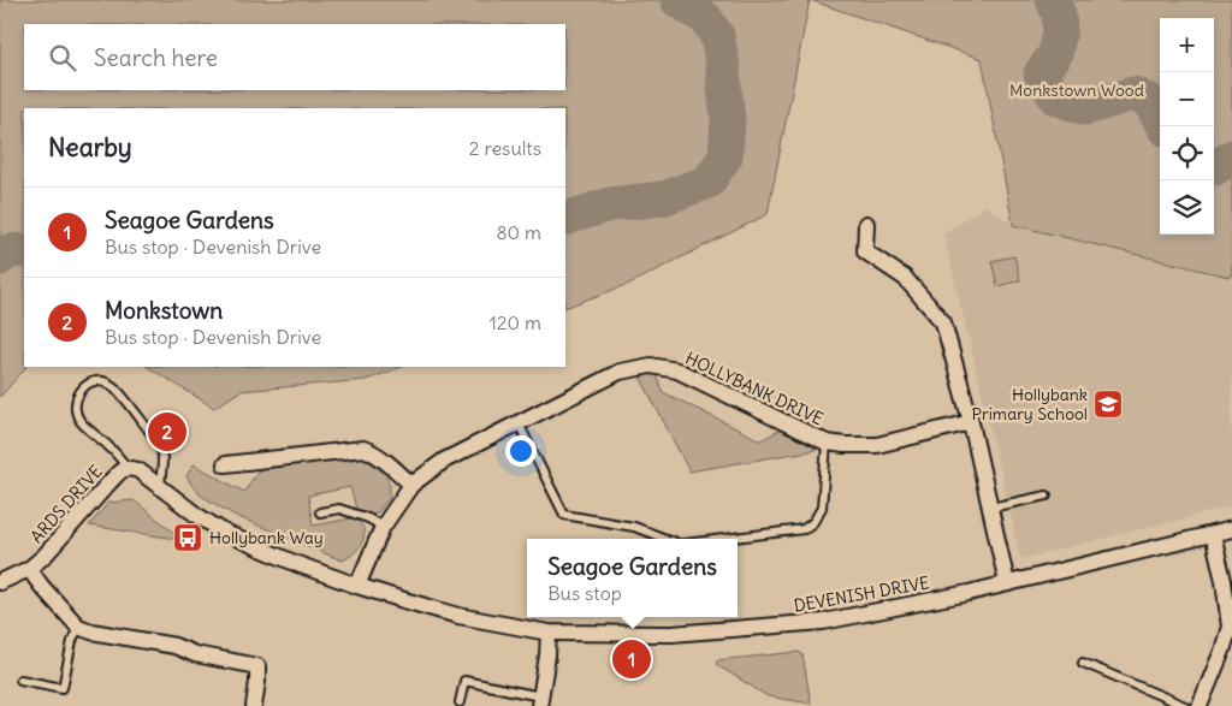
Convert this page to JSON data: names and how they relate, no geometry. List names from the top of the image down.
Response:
{
  "streets": {
    "street": ["HOLLYBANK DRIVE", "ARDS DRIVE", "DEVENISH DRIVE"]
  },
  "crossings": [
    ["HOLLYBANK DRIVE", "DEVENISH DRIVE"],
    ["ARDS DRIVE", "DEVENISH DRIVE"]
  ],
  "parks": ["Monkstown Wood"],
  "places": {
    "school or university": ["Hollybank Primary School"],
    "bus stop": ["Hollybank Way"]
  },
  "page": {
    "map_buttons": ["+", "−"],
    "search": "Search here",
    "heading": ["Nearby", "2 results"],
    "list": [
      {
        "mark": "1",
        "name": "Seagoe Gardens",
        "note": "Bus stop · Devenish Drive",
        "value": "80 m"
      },
      {
        "mark": "2",
        "name": "Monkstown",
        "note": "Bus stop · Devenish Drive",
        "value": "120 m"
      }
    ],
    "pins": ["2", "1"],
    "popup": ["Seagoe Gardens", "Bus stop"]
  }
}
